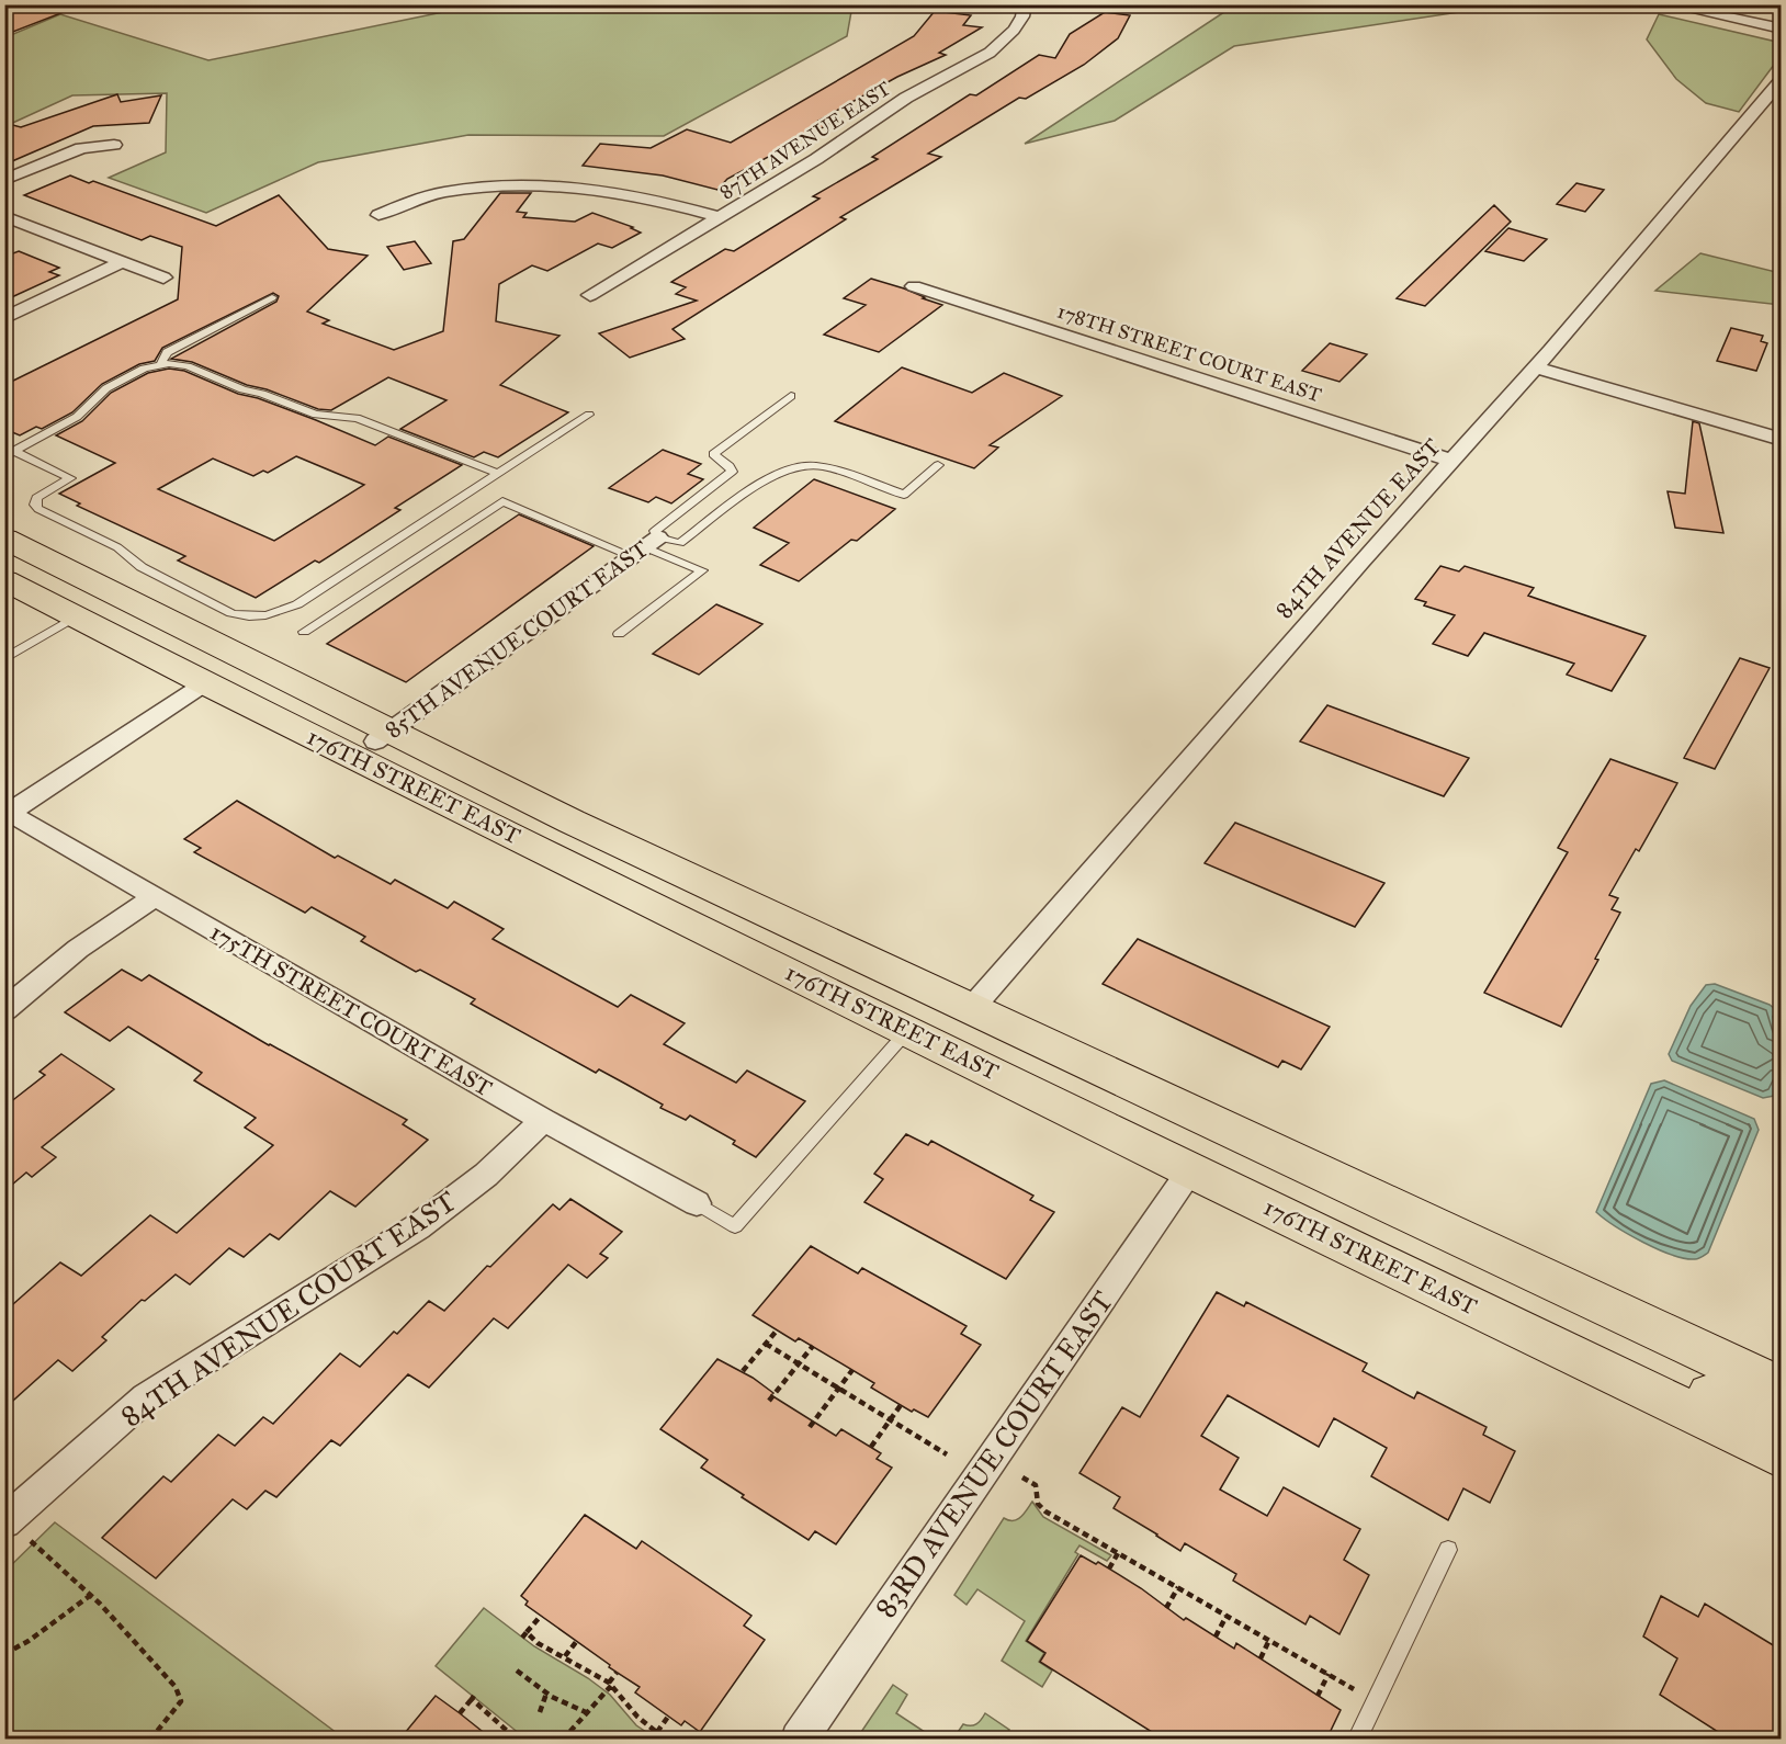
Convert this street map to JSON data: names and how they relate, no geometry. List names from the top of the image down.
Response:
{
  "streets": {
    "main road": ["176TH STREET EAST"],
    "street": [
      "87TH AVENUE EAST",
      "178TH STREET COURT EAST",
      "84TH AVENUE EAST",
      "85TH AVENUE COURT EAST",
      "175TH STREET COURT EAST",
      "84TH AVENUE COURT EAST",
      "83RD AVENUE COURT EAST"
    ]
  },
  "crossings": [
    ["178TH STREET COURT EAST", "84TH AVENUE EAST"],
    ["84TH AVENUE EAST", "176TH STREET EAST"],
    ["85TH AVENUE COURT EAST", "176TH STREET EAST"],
    ["176TH STREET EAST", "83RD AVENUE COURT EAST"],
    ["175TH STREET COURT EAST", "84TH AVENUE COURT EAST"]
  ]
}
